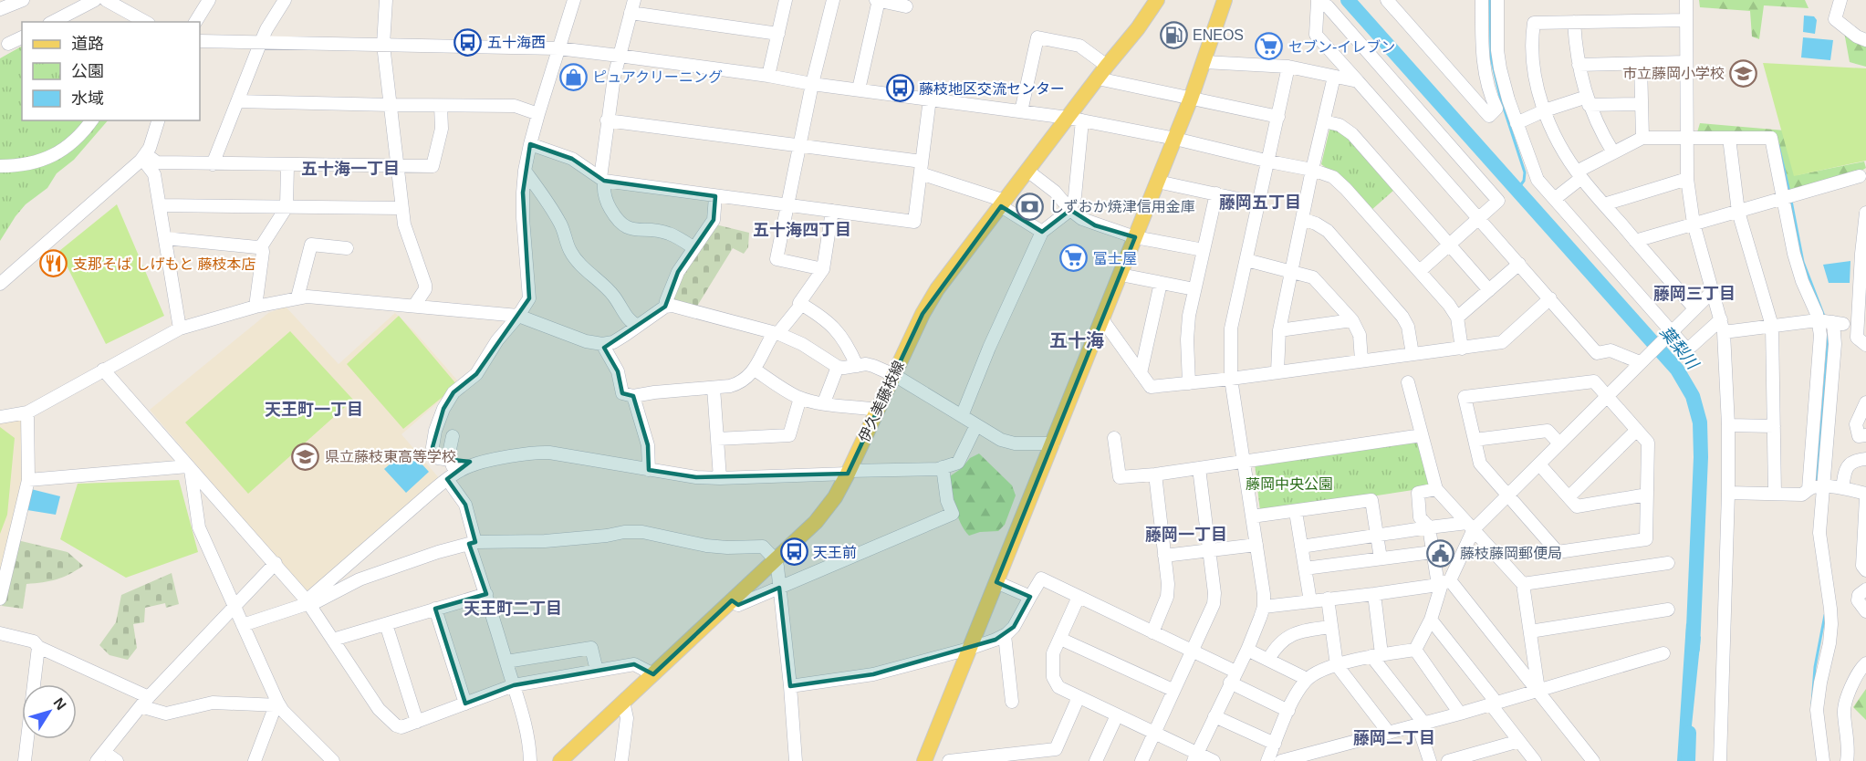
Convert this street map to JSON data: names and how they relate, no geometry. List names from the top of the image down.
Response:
{
  "streets": {
    "main road": ["伊久美藤枝線"]
  },
  "districts": [
    "五十海一丁目",
    "藤岡五丁目",
    "五十海四丁目",
    "藤岡三丁目",
    "五十海",
    "天王町一丁目",
    "藤岡一丁目",
    "天王町二丁目",
    "藤岡二丁目"
  ],
  "water": ["葉梨川"],
  "parks": ["藤岡中央公園"],
  "places": {
    "fuel station": ["ENEOS"],
    "bus stop": ["五十海西", "藤枝地区交流センター", "天王前"],
    "supermarket": ["セブン-イレブン", "富士屋"],
    "school or university": ["市立藤岡小学校", "県立藤枝東高等学校"],
    "shop": ["ピュアクリーニング"],
    "bank": ["しずおか焼津信用金庫"],
    "restaurant": ["支那そば しげもと 藤枝本店"],
    "public building": ["藤枝藤岡郵便局"]
  },
  "legend": ["道路", "公園", "水域"],
  "north": "top right"
}
